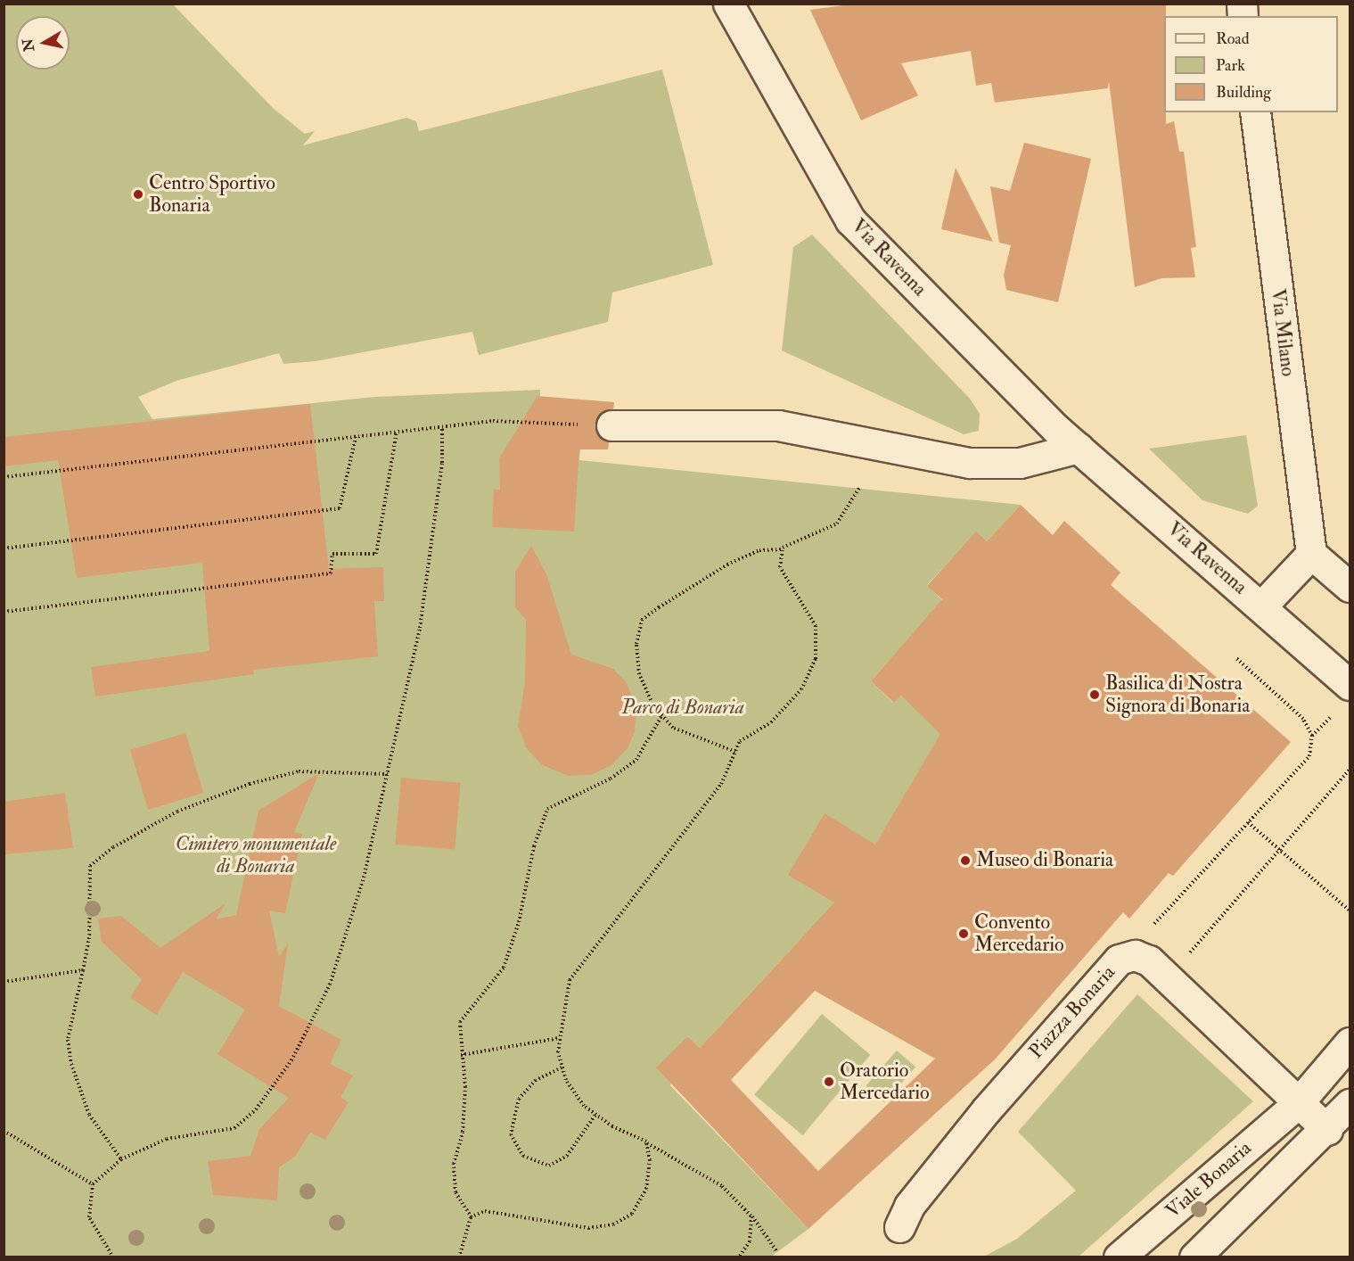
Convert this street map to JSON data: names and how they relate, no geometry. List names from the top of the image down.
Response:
{
  "streets": {
    "street": [
      "Via Ravenna",
      "Via Milano",
      "Piazza Bonaria",
      "Viale Bonaria"
    ]
  },
  "crossings": [
    ["Piazza Bonaria", "Viale Bonaria"]
  ],
  "parks": ["Parco di Bonaria", "Cimitero monumentale di Bonaria"],
  "places": [
    "Centro Sportivo Bonaria",
    "Basilica di Nostra Signora di Bonaria",
    "Museo di Bonaria",
    "Convento Mercedario",
    "Oratorio Mercedario"
  ],
  "legend": ["Road", "Park", "Building"],
  "north": "left"
}
